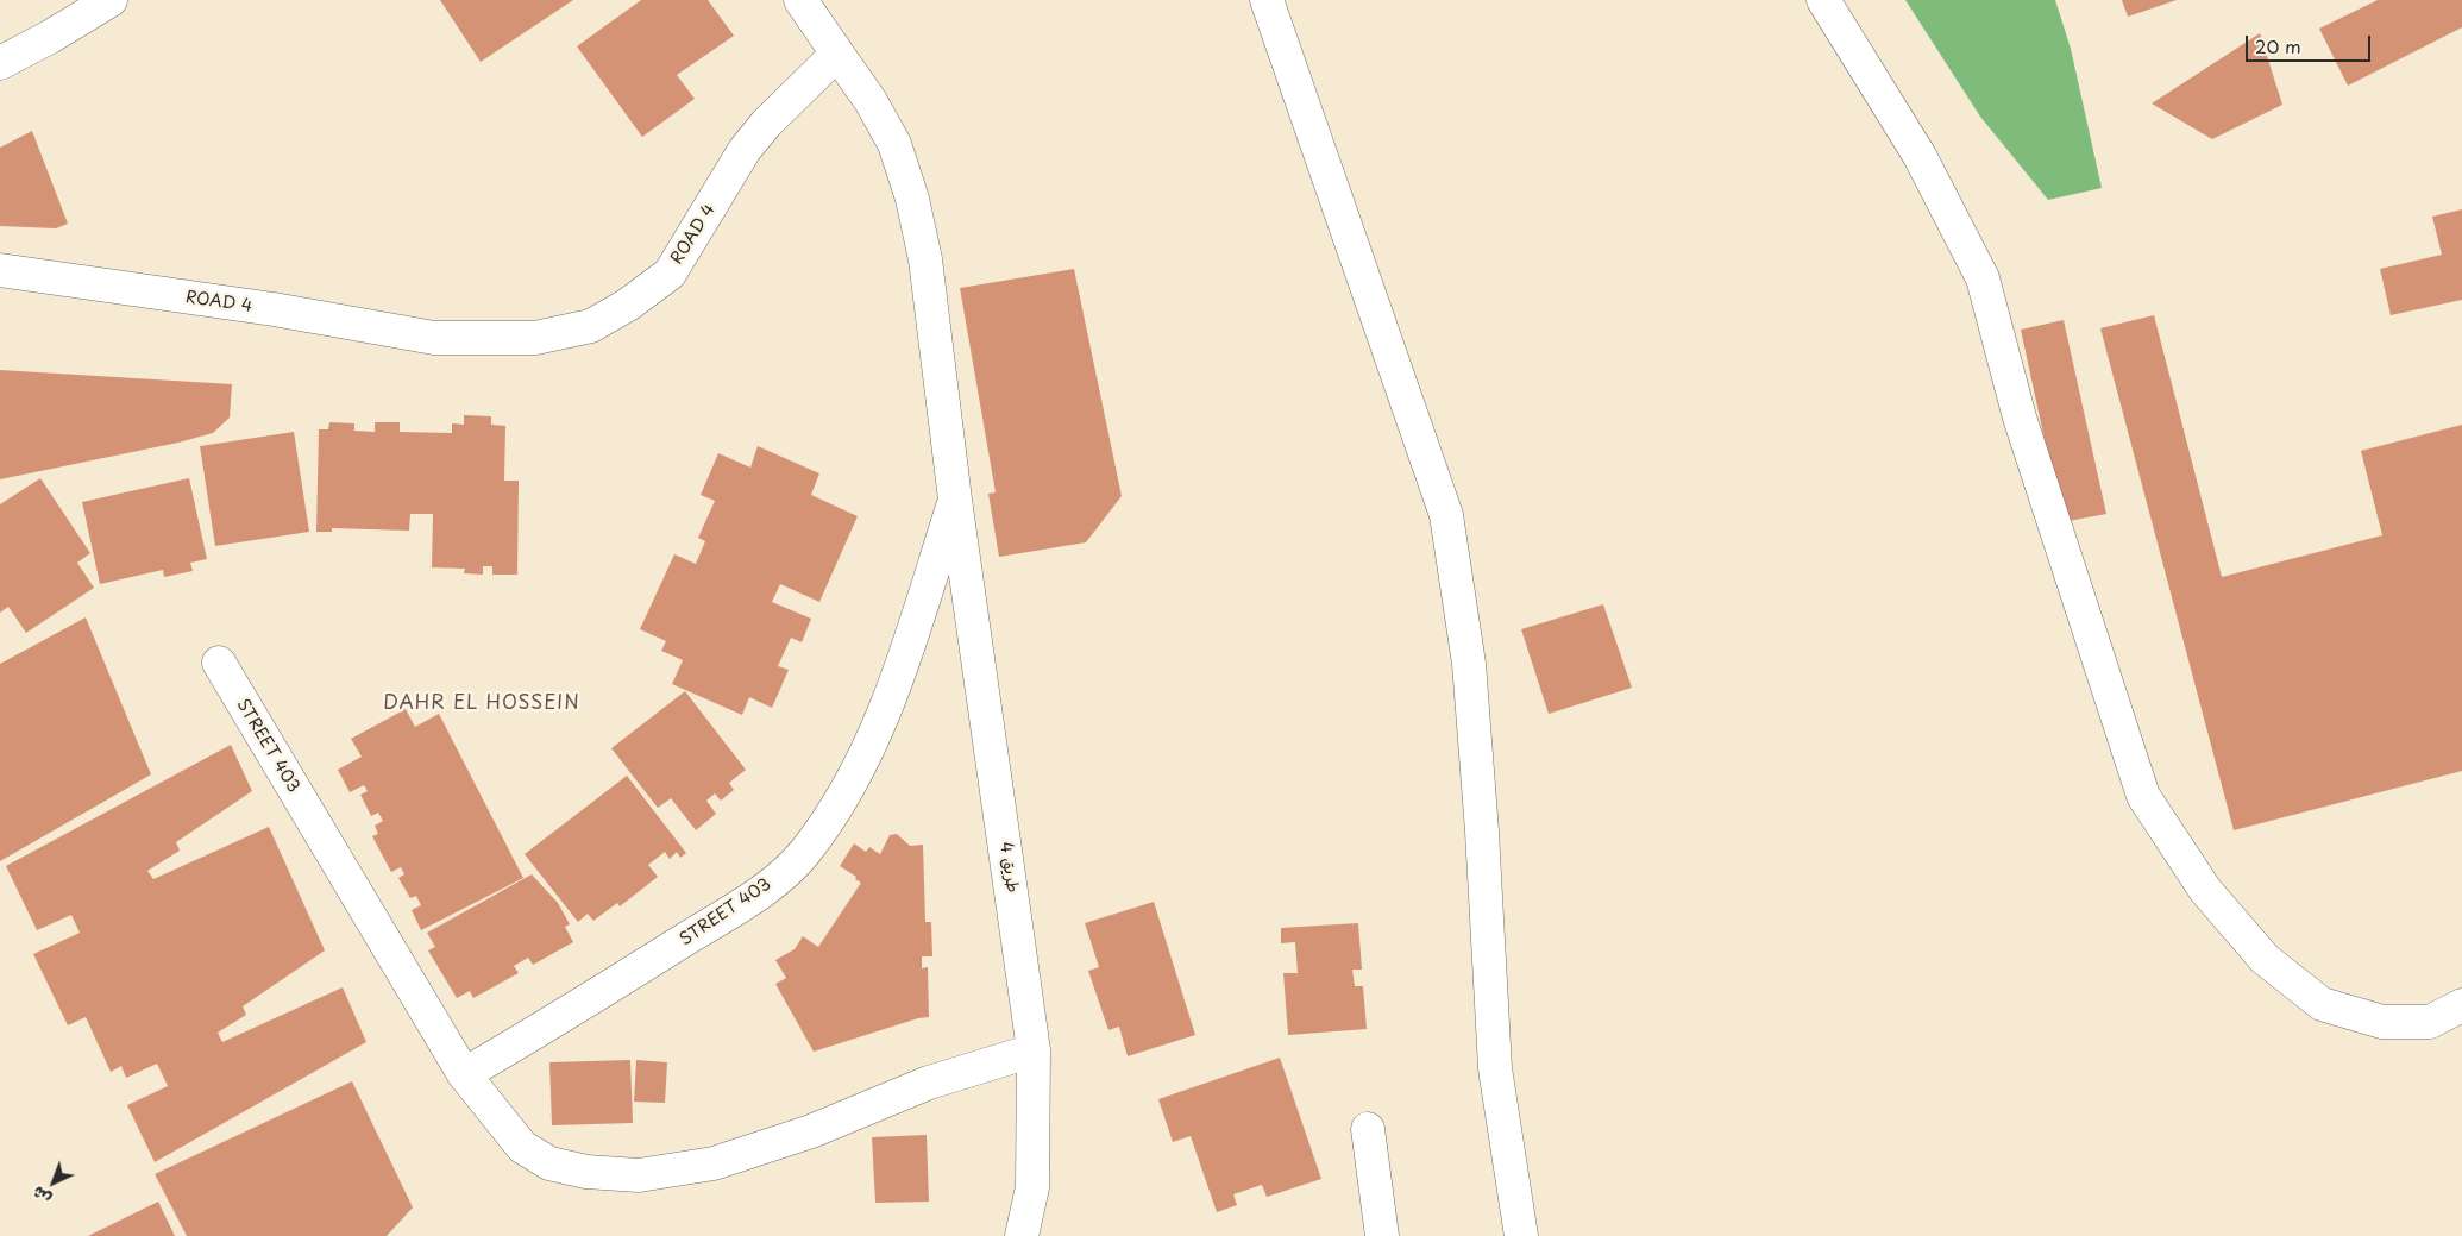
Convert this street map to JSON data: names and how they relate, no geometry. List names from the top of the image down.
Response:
{
  "streets": {
    "street": ["ROAD 4", "STREET 403", "طريق 4"]
  },
  "crossings": [
    ["STREET 403", "طريق 4"]
  ],
  "districts": ["DAHR EL HOSSEIN"],
  "scale_bar": "20 m",
  "north": "bottom left"
}
